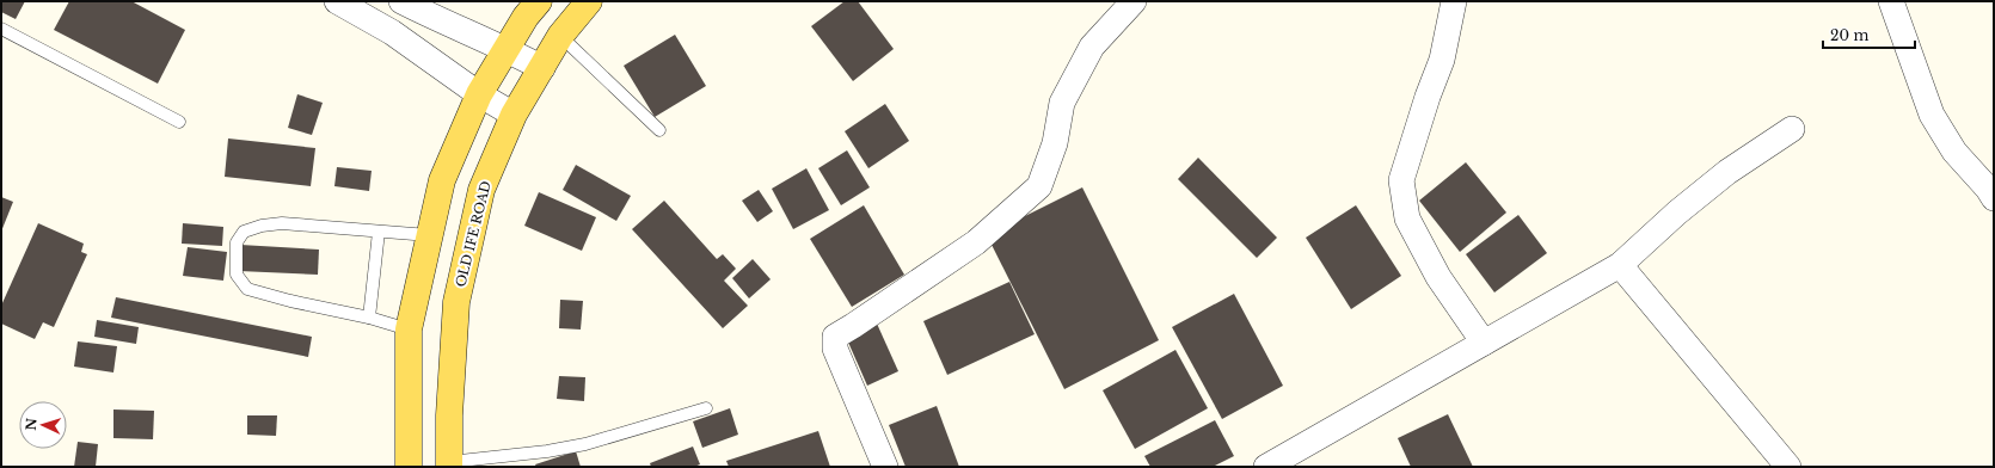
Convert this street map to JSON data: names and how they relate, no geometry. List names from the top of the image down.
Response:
{
  "streets": {
    "main road": ["OLD IFE ROAD"]
  },
  "scale_bar": "20 m",
  "north": "left"
}
